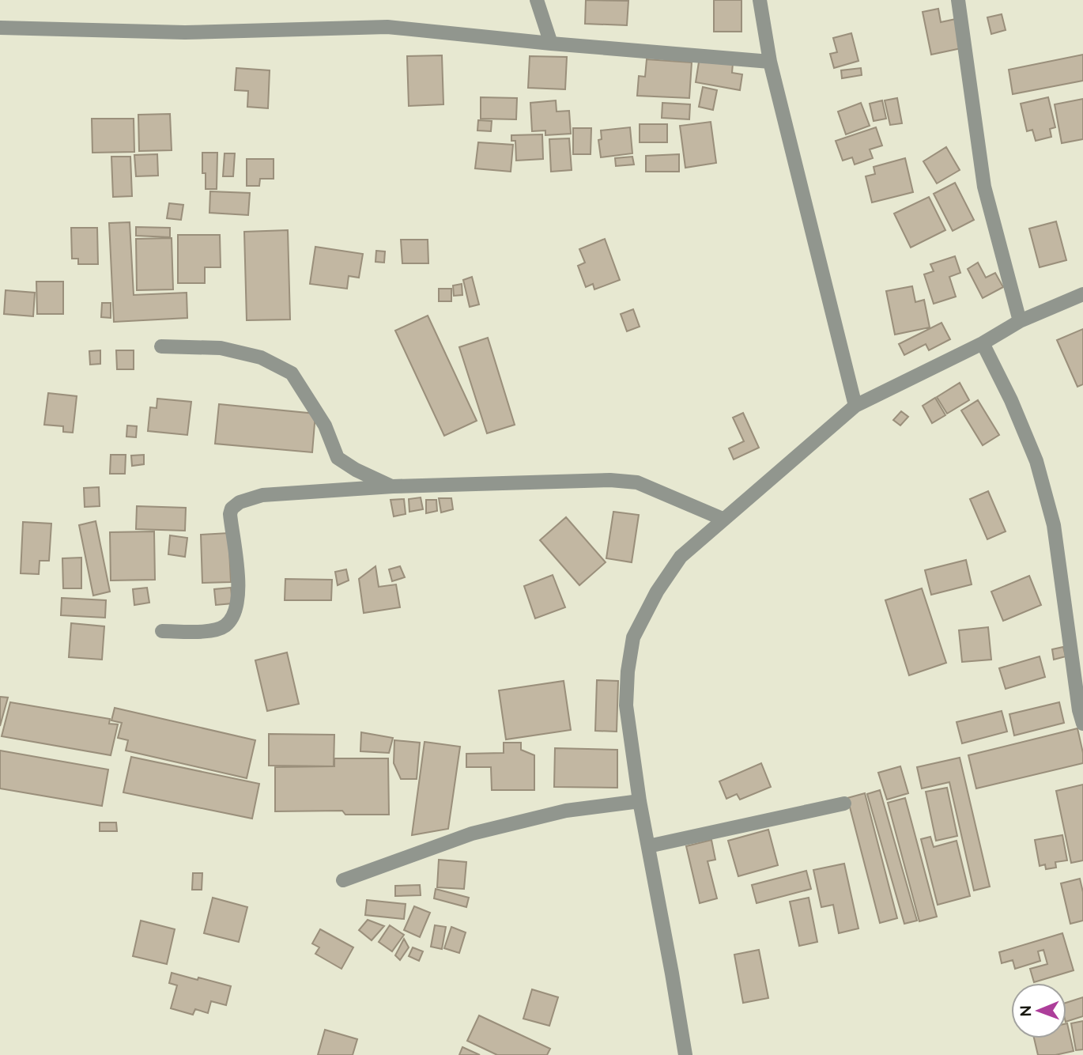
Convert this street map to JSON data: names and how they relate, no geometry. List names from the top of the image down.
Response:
{
  "north": "left"
}
